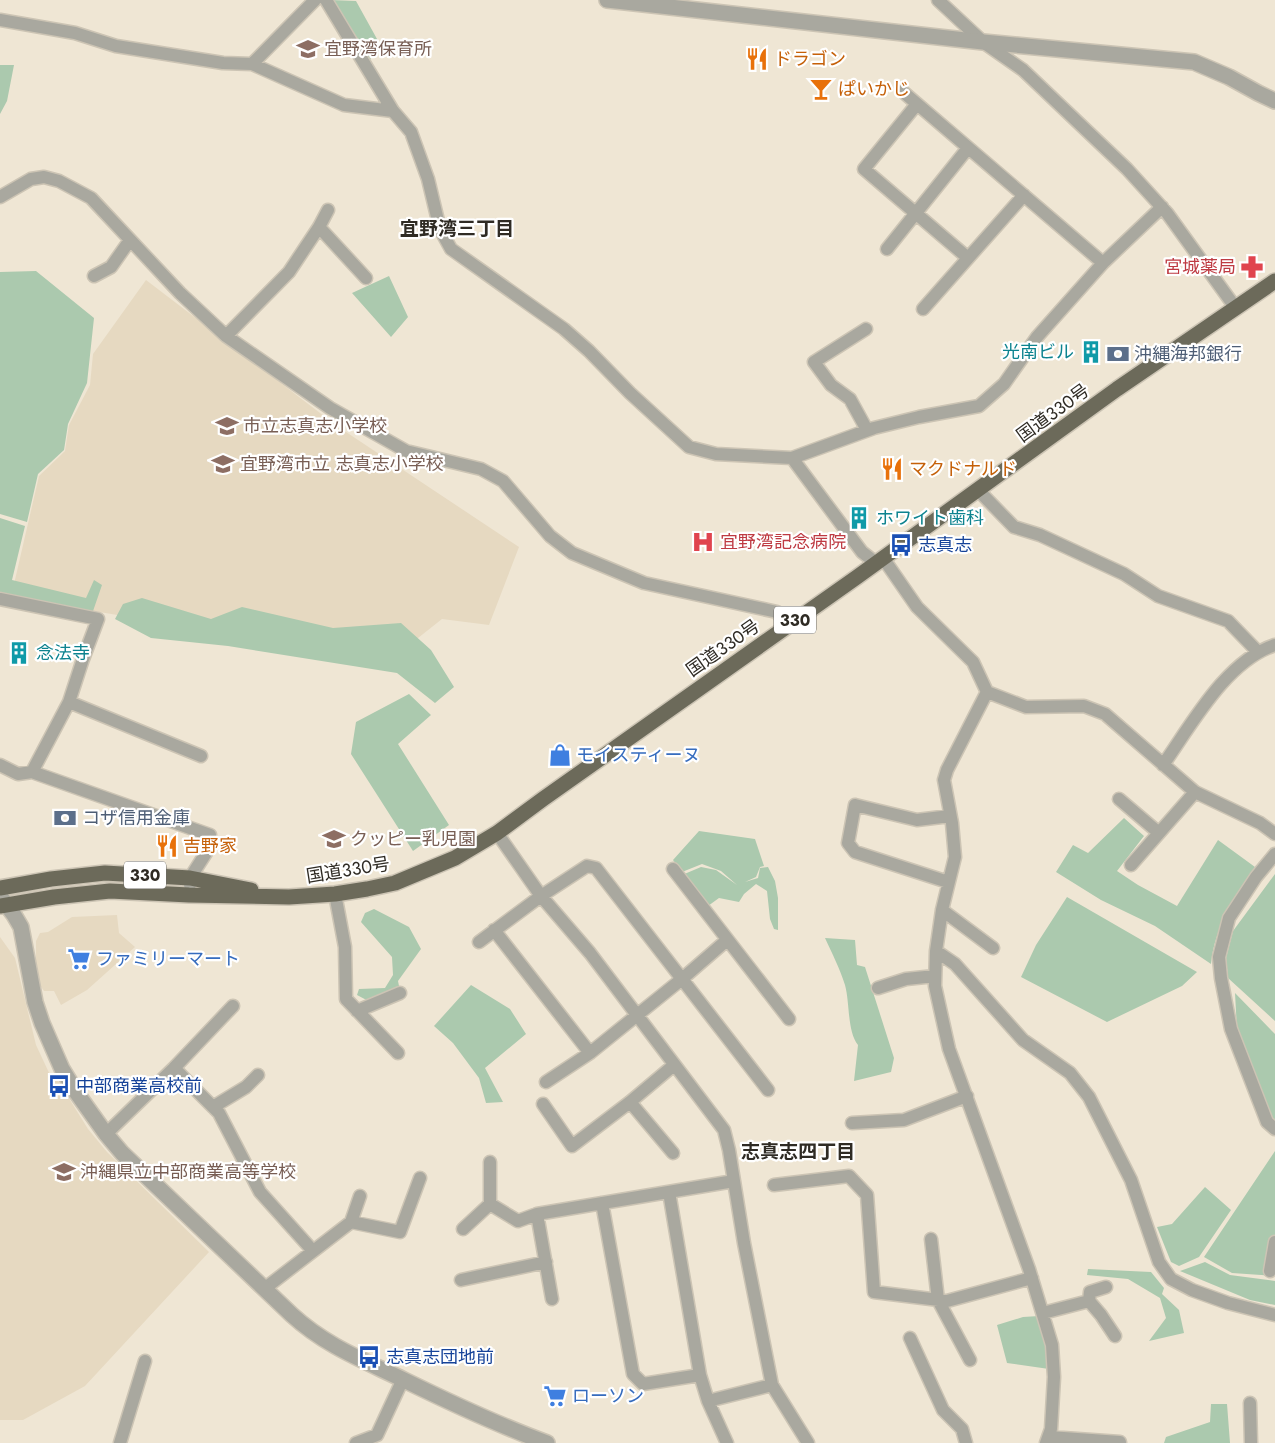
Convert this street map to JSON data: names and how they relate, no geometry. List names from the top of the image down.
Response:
{
  "streets": {
    "highway": ["国道330号", "330"]
  },
  "districts": ["宜野湾三丁目", "志真志四丁目"],
  "places": {
    "school or university": [
      "宜野湾保育所",
      "市立志真志小学校",
      "宜野湾市立 志真志小学校",
      "クッピー乳児園",
      "沖縄県立中部商業高等学校"
    ],
    "restaurant": ["ドラゴン", "マクドナルド", "吉野家"],
    "bar": ["ぱいかじ"],
    "pharmacy": ["宮城薬局"],
    "building": ["光南ビル", "ホワイト歯科", "念法寺"],
    "bank": ["沖縄海邦銀行", "コザ信用金庫"],
    "hospital": ["宜野湾記念病院"],
    "bus stop": ["志真志", "中部商業高校前", "志真志団地前"],
    "shop": ["モイスティーヌ"],
    "supermarket": ["ファミリーマート", "ローソン"]
  }
}
